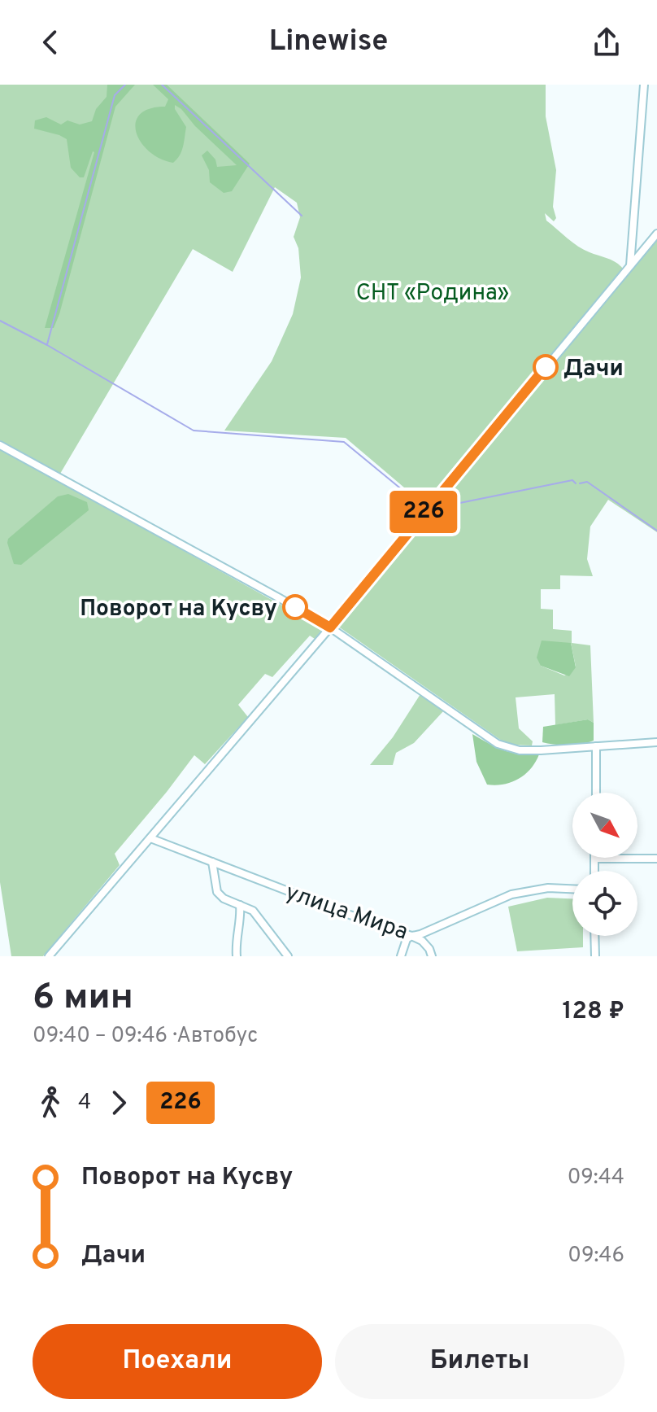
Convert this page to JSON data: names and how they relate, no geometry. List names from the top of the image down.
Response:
{
  "streets": {
    "street": ["улица Мира"]
  },
  "parks": ["СНТ «Родина»"],
  "places": ["Дачи", "Поворот на Кусву"],
  "lines": ["bus line 226"],
  "north": "bottom right",
  "page": {
    "header": "Linewise",
    "on_map": "226",
    "heading": ["6 мин", "09:40 – 09:46 · Автобус", "128 ₽"],
    "legs": ["4", "226"],
    "list": [
      {
        "name": "Поворот на Кусву",
        "value": "09:44"
      },
      {
        "name": "Дачи",
        "value": "09:46"
      }
    ],
    "buttons": ["Поехали", "Билеты"]
  }
}
